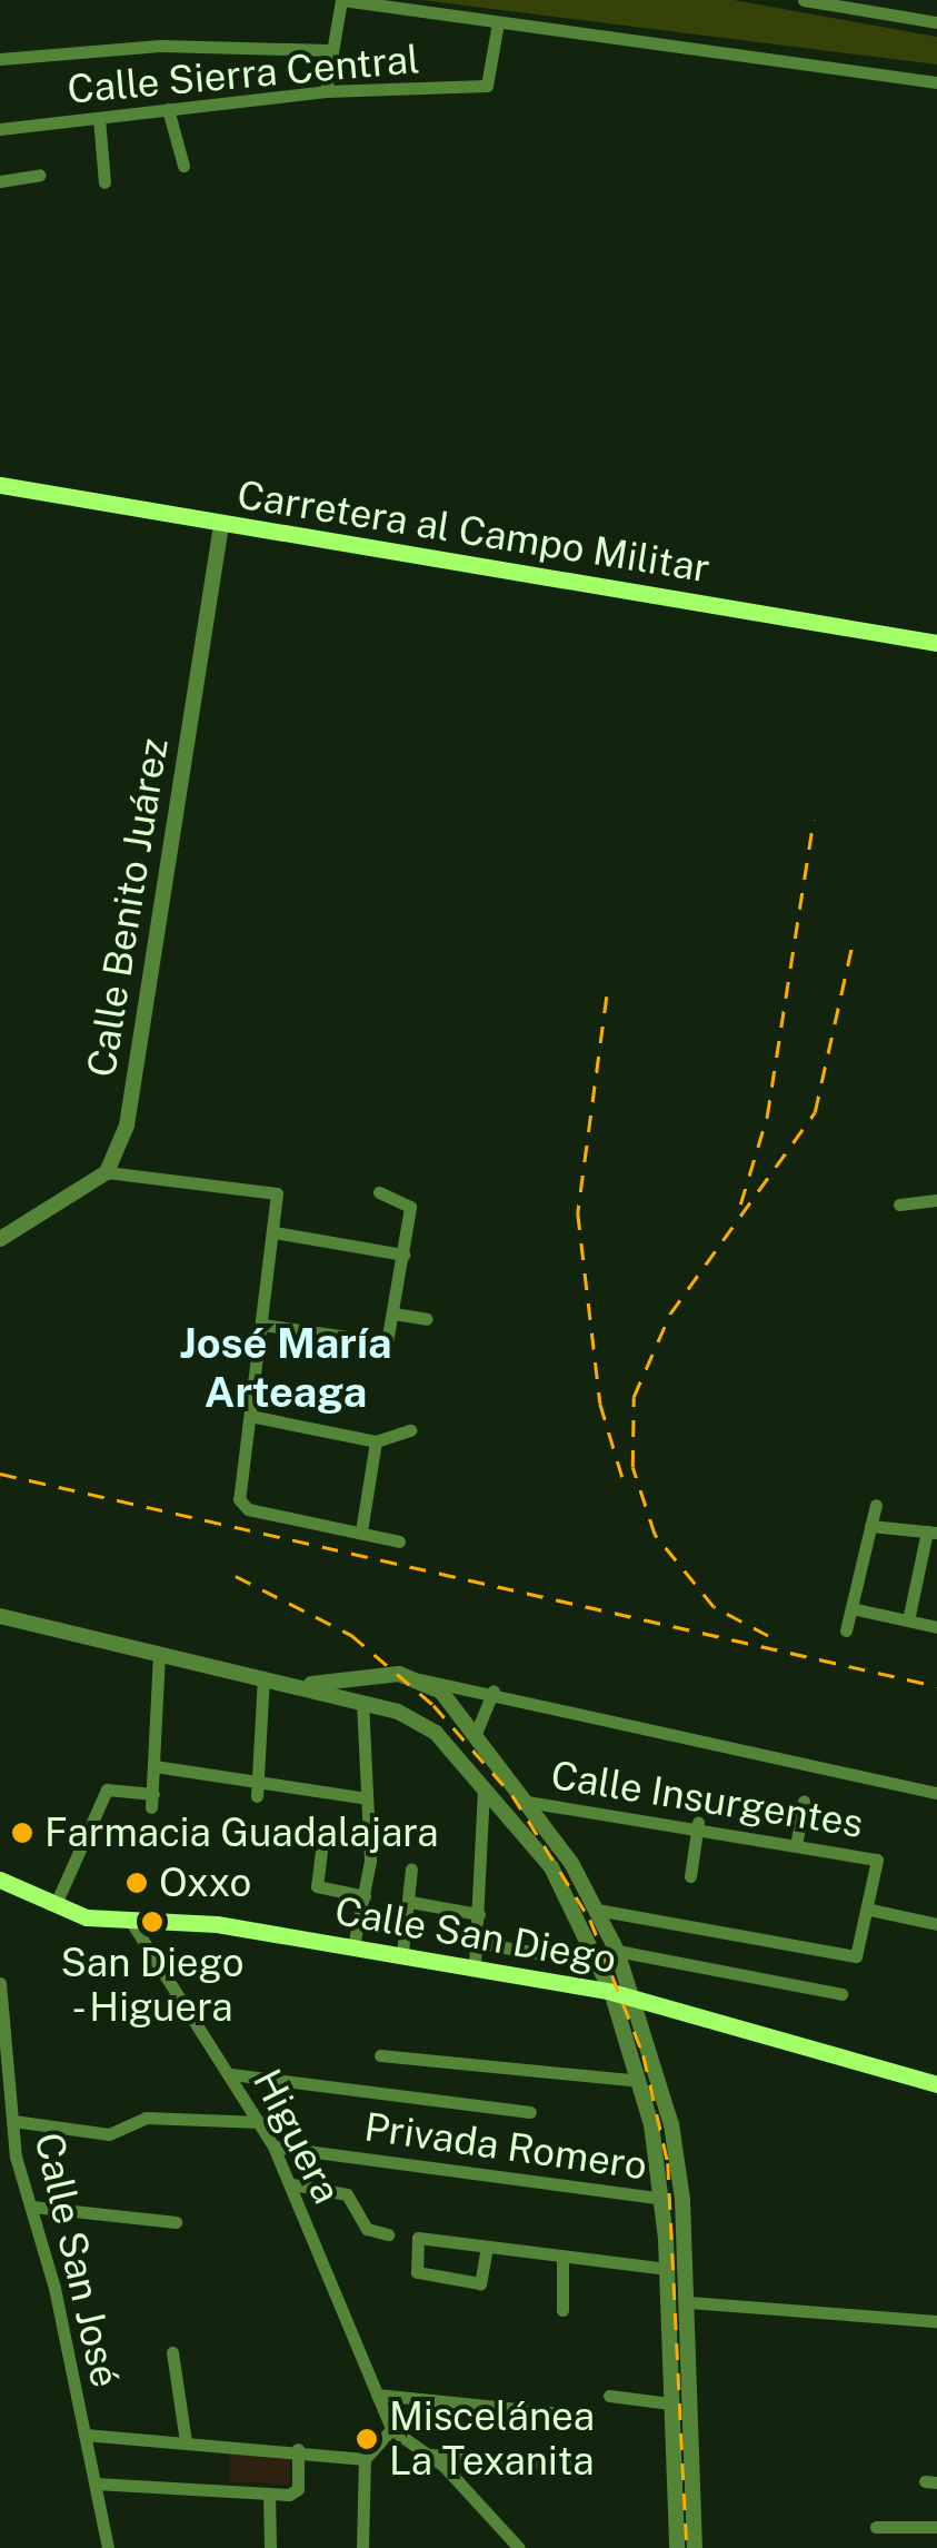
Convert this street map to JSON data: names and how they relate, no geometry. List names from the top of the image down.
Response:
{
  "streets": {
    "main road": ["Carretera al Campo Militar", "Calle San Diego"],
    "street": [
      "Calle Sierra Central",
      "Calle Benito Juárez",
      "Calle Insurgentes",
      "Higuera",
      "Privada Romero",
      "Calle San José"
    ]
  },
  "crossings": [
    ["Carretera al Campo Militar", "Calle Benito Juárez"],
    ["Calle San Diego", "Higuera"],
    ["Higuera", "Privada Romero"]
  ],
  "districts": ["José María Arteaga"],
  "places": [
    "Farmacia Guadalajara",
    "Oxxo",
    "San Diego - Higuera",
    "Miscelánea La Texanita"
  ]
}
